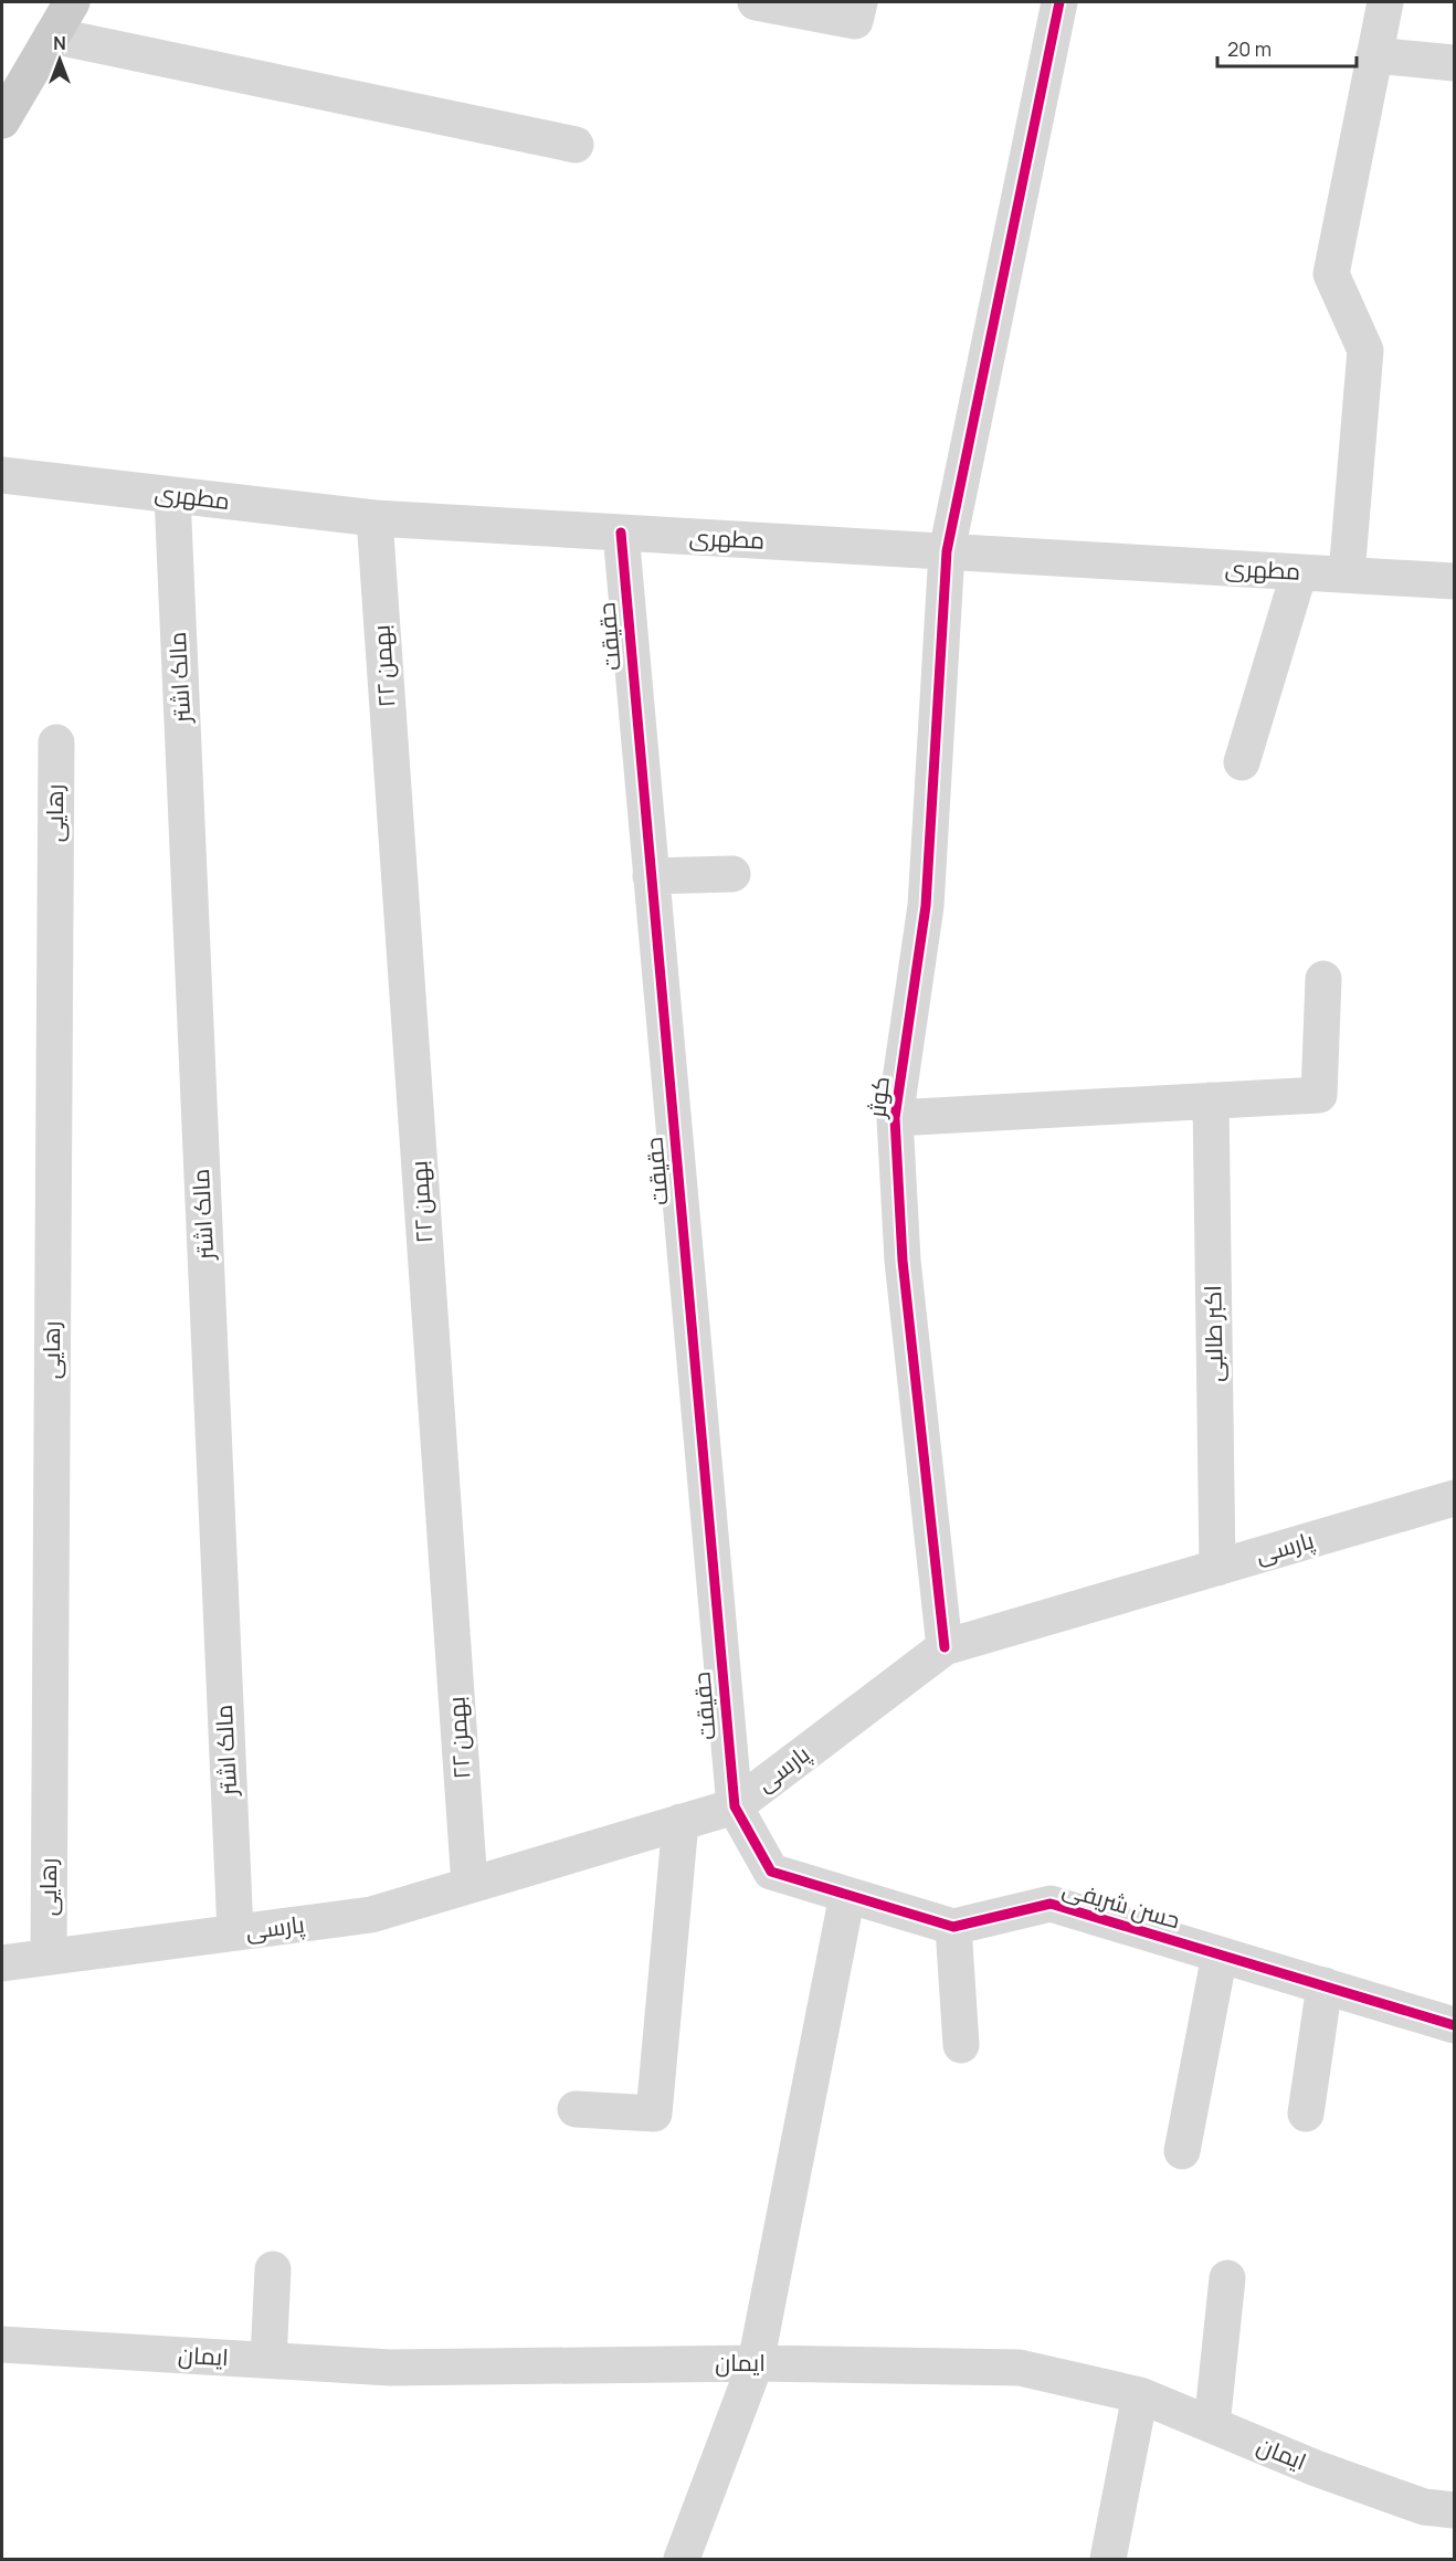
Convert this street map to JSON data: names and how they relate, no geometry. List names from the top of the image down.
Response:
{
  "streets": {
    "street": [
      "مطهری",
      "حقیقت",
      "۲۲ بهمن",
      "مالک اشتر",
      "رهایی",
      "کوثر",
      "اکبر طالبی",
      "پارسی",
      "حسن شریفی",
      "ایمان"
    ]
  },
  "crossings": [
    ["مطهری", "حقیقت"],
    ["مطهری", "۲۲ بهمن"],
    ["مطهری", "مالک اشتر"],
    ["مطهری", "کوثر"],
    ["حقیقت", "پارسی"],
    ["۲۲ بهمن", "پارسی"],
    ["مالک اشتر", "پارسی"],
    ["رهایی", "پارسی"],
    ["کوثر", "پارسی"],
    ["اکبر طالبی", "پارسی"]
  ],
  "scale_bar": "20 m",
  "north": "top"
}
